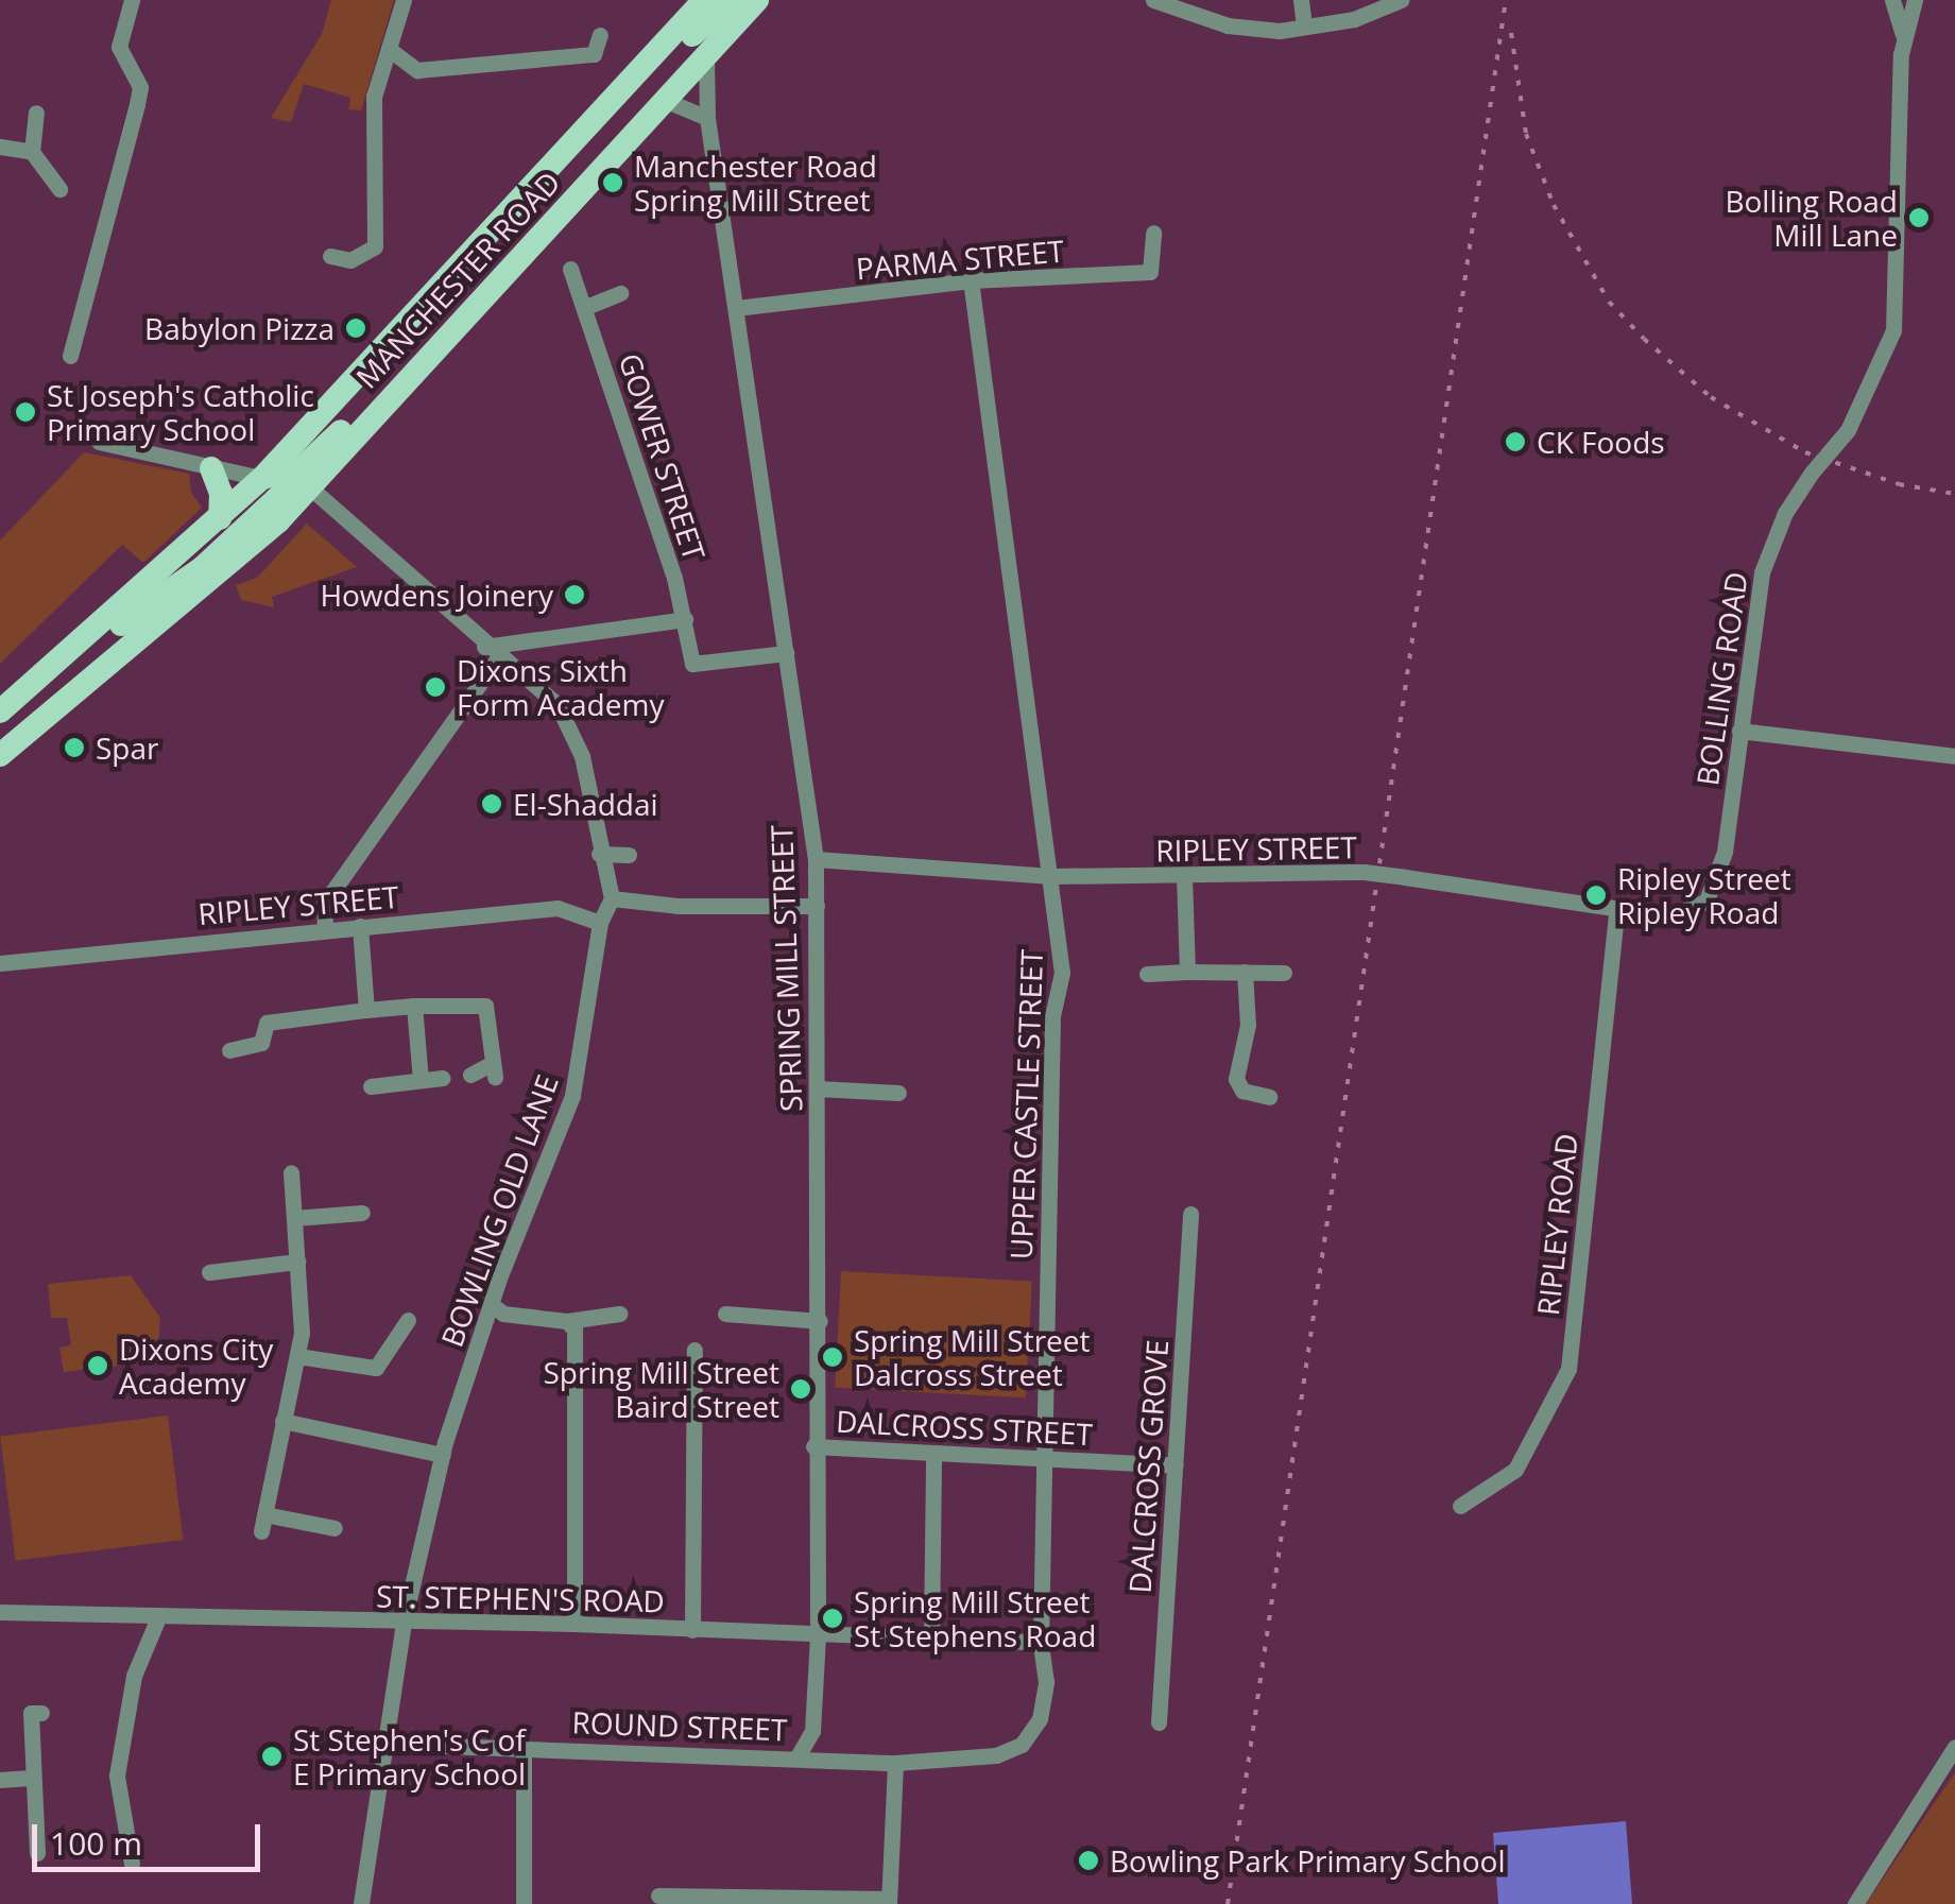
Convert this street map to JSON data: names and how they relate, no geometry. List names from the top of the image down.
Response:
{
  "streets": {
    "main road": ["MANCHESTER ROAD"],
    "street": [
      "PARMA STREET",
      "GOWER STREET",
      "BOLLING ROAD",
      "RIPLEY STREET",
      "SPRING MILL STREET",
      "UPPER CASTLE STREET",
      "BOWLING OLD LANE",
      "RIPLEY ROAD",
      "DALCROSS STREET",
      "DALCROSS GROVE",
      "ST. STEPHEN'S ROAD",
      "ROUND STREET"
    ]
  },
  "crossings": [
    ["PARMA STREET", "SPRING MILL STREET"],
    ["PARMA STREET", "UPPER CASTLE STREET"],
    ["MANCHESTER ROAD", "SPRING MILL STREET"],
    ["GOWER STREET", "SPRING MILL STREET"],
    ["BOLLING ROAD", "RIPLEY STREET"],
    ["RIPLEY STREET", "SPRING MILL STREET"],
    ["RIPLEY STREET", "UPPER CASTLE STREET"],
    ["RIPLEY STREET", "BOWLING OLD LANE"],
    ["RIPLEY STREET", "RIPLEY ROAD"],
    ["SPRING MILL STREET", "DALCROSS STREET"],
    ["SPRING MILL STREET", "ST. STEPHEN'S ROAD"],
    ["SPRING MILL STREET", "ROUND STREET"],
    ["UPPER CASTLE STREET", "DALCROSS STREET"],
    ["UPPER CASTLE STREET", "ST. STEPHEN'S ROAD"],
    ["UPPER CASTLE STREET", "ROUND STREET"],
    ["BOWLING OLD LANE", "ST. STEPHEN'S ROAD"],
    ["BOWLING OLD LANE", "ROUND STREET"],
    ["DALCROSS STREET", "DALCROSS GROVE"]
  ],
  "places": [
    "Manchester Road Spring Mill Street",
    "Bolling Road Mill Lane",
    "Babylon Pizza",
    "St Joseph's Catholic Primary School",
    "CK Foods",
    "Howdens Joinery",
    "Dixons Sixth Form Academy",
    "Spar",
    "El-Shaddai",
    "Ripley Street Ripley Road",
    "Spring Mill Street Dalcross Street",
    "Dixons City Academy",
    "Spring Mill Street Baird Street",
    "Spring Mill Street St Stephens Road",
    "St Stephen's C of E Primary School",
    "Bowling Park Primary School"
  ],
  "scale_bar": "100 m"
}
